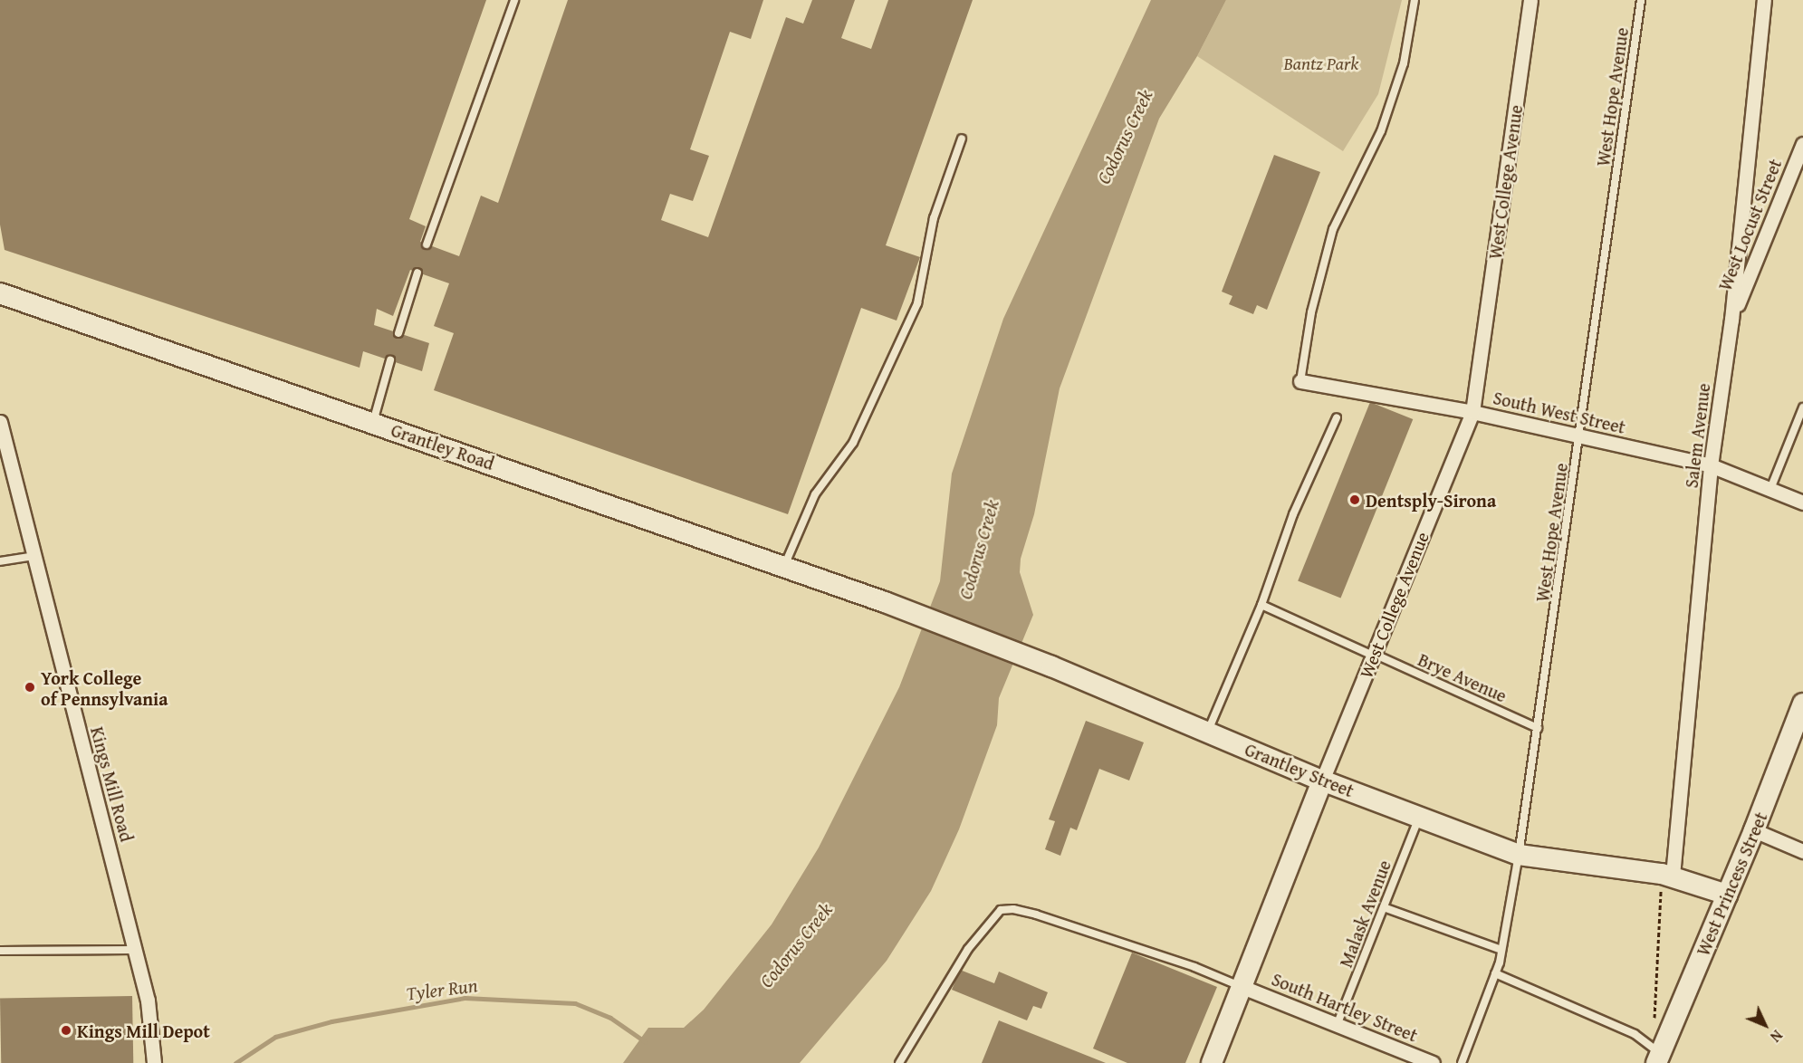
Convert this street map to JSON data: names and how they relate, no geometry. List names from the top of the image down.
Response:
{
  "streets": {
    "street": [
      "West College Avenue",
      "West Locust Street",
      "South West Street",
      "Salem Avenue",
      "Grantley Road",
      "Grantley Street",
      "Kings Mill Road",
      "West Princess Street",
      "South Hartley Street"
    ],
    "lane": ["West Hope Avenue", "Brye Avenue", "Malask Avenue"]
  },
  "crossings": [
    ["West Hope Avenue", "South West Street"],
    ["West Hope Avenue", "Brye Avenue"],
    ["West Hope Avenue", "Grantley Street"],
    ["West College Avenue", "South West Street"],
    ["West College Avenue", "Brye Avenue"],
    ["West College Avenue", "Grantley Street"],
    ["West College Avenue", "South Hartley Street"],
    ["West Locust Street", "Salem Avenue"],
    ["South West Street", "Salem Avenue"],
    ["Salem Avenue", "Grantley Street"],
    ["Grantley Road", "Grantley Street"],
    ["Grantley Street", "West Princess Street"],
    ["Grantley Street", "Malask Avenue"],
    ["Malask Avenue", "South Hartley Street"]
  ],
  "water": ["Codorus Creek", "Tyler Run"],
  "parks": ["Bantz Park"],
  "places": ["Dentsply-Sirona", "York College of Pennsylvania", "Kings Mill Depot"],
  "north": "bottom right"
}
